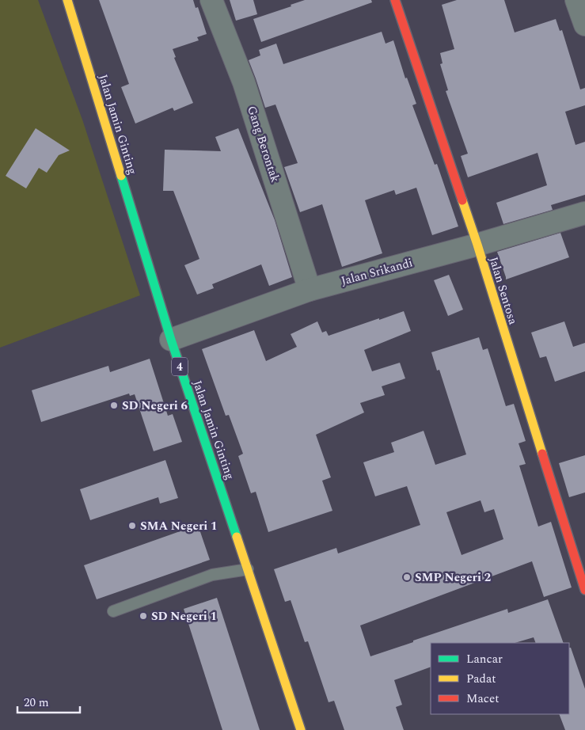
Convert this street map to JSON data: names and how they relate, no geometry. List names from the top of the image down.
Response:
{
  "streets": {
    "main road": ["Jalan Jamin Ginting", "Jalan Sentosa", "4"],
    "street": ["Gang Berontak", "Jalan Srikandi"]
  },
  "crossings": [
    ["Jalan Jamin Ginting", "Jalan Srikandi"],
    ["Gang Berontak", "Jalan Srikandi"],
    ["Jalan Srikandi", "Jalan Sentosa"]
  ],
  "places": [
    "SD Negeri 6",
    "SMA Negeri 1",
    "SMP Negeri 2",
    "SD Negeri 1"
  ],
  "legend": ["Lancar", "Padat", "Macet"],
  "scale_bar": "20 m"
}
